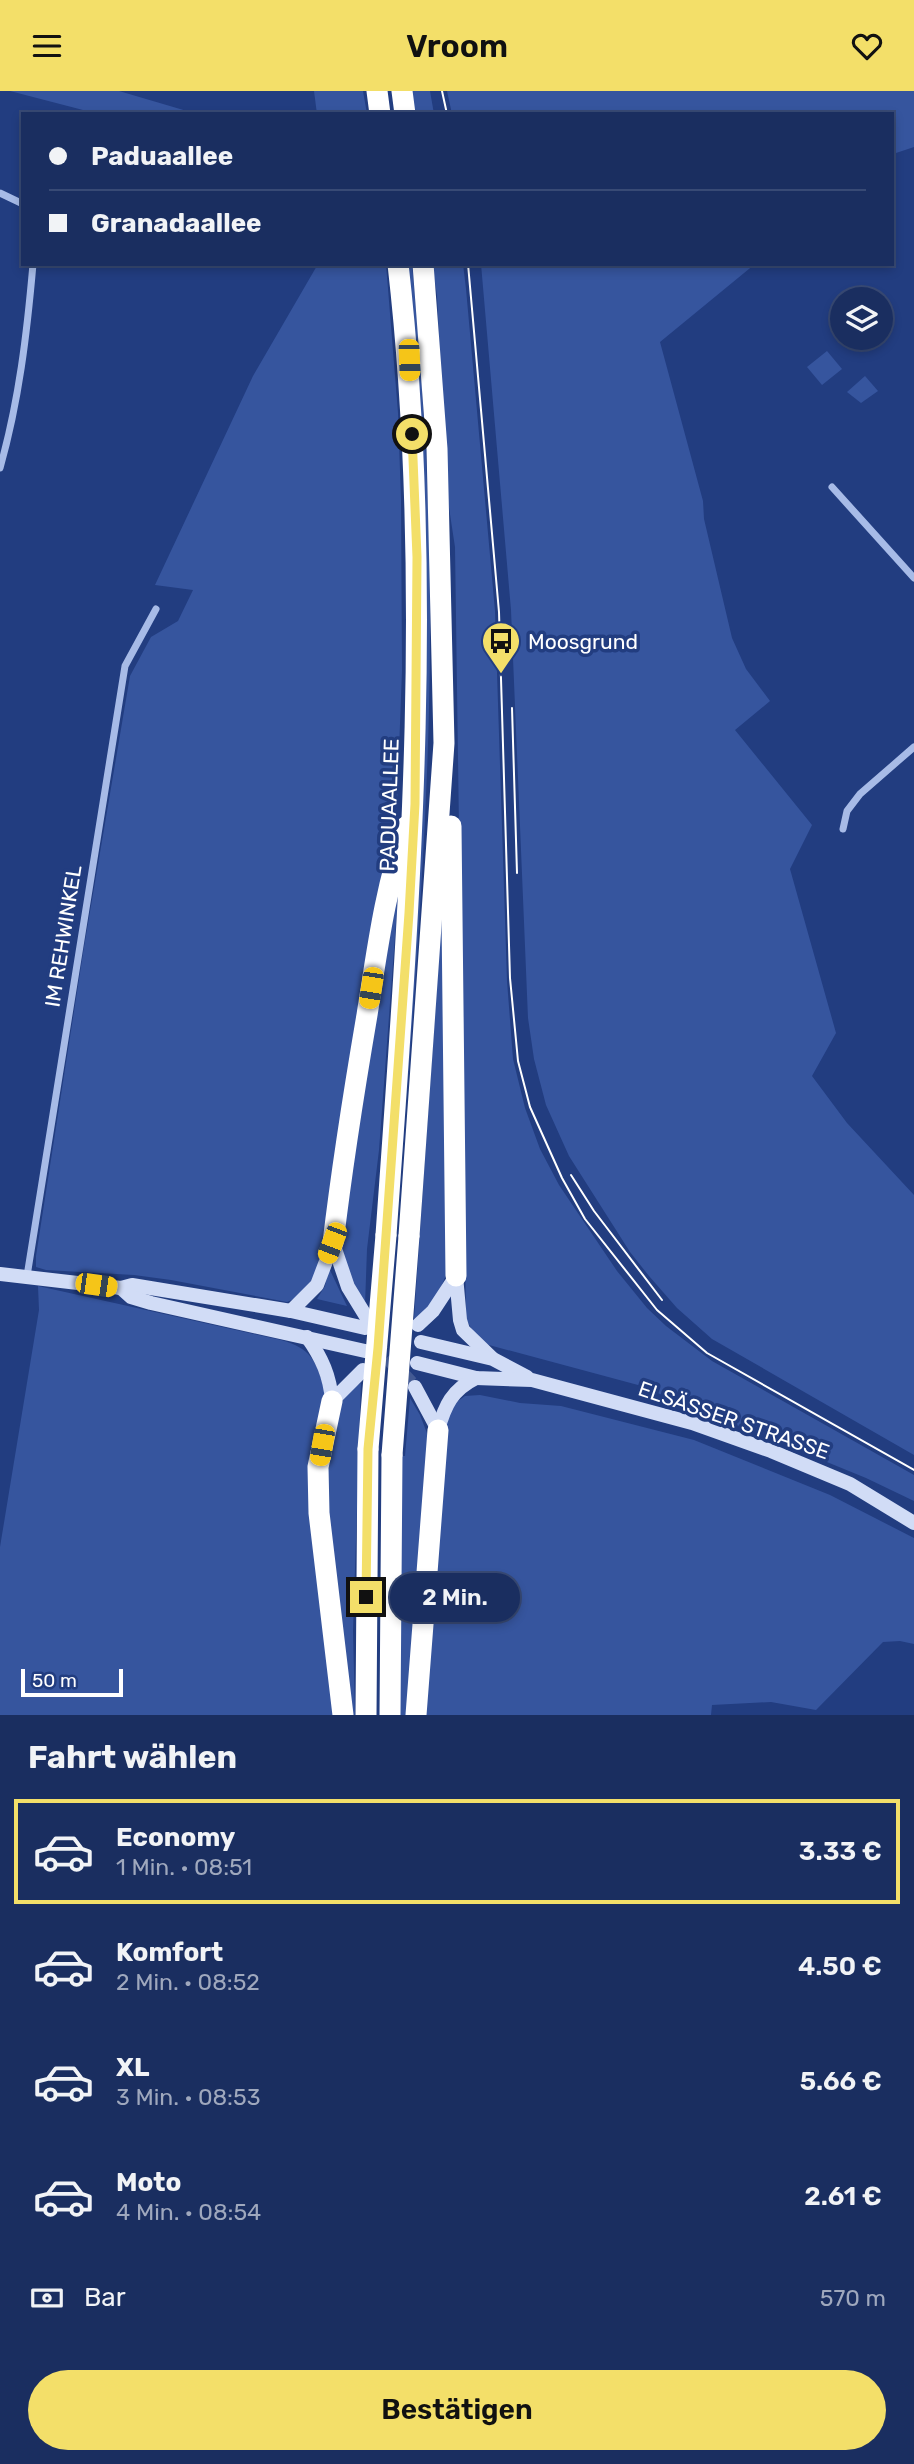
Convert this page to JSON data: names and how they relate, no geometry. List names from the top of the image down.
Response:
{
  "streets": {
    "highway": ["PADUAALLEE"],
    "main road": ["ELSÄSSER STRASSE"],
    "street": ["IM REHWINKEL"]
  },
  "places": {
    "bus stop": ["Moosgrund"]
  },
  "scale_bar": "50 m",
  "page": {
    "header": "Vroom",
    "banner": ["Paduaallee", "Granadaallee"],
    "bubble": "2 Min.",
    "scale": "50 m",
    "heading": "Fahrt wählen",
    "list": [
      {
        "name": "Economy",
        "note": "1 Min. · 08:51",
        "value": "3.33 €"
      },
      {
        "name": "Komfort",
        "note": "2 Min. · 08:52",
        "value": "4.50 €"
      },
      {
        "name": "XL",
        "note": "3 Min. · 08:53",
        "value": "5.66 €"
      },
      {
        "name": "Moto",
        "note": "4 Min. · 08:54",
        "value": "2.61 €"
      }
    ],
    "pay": ["Bar", "570 m"],
    "buttons": "Bestätigen"
  }
}
